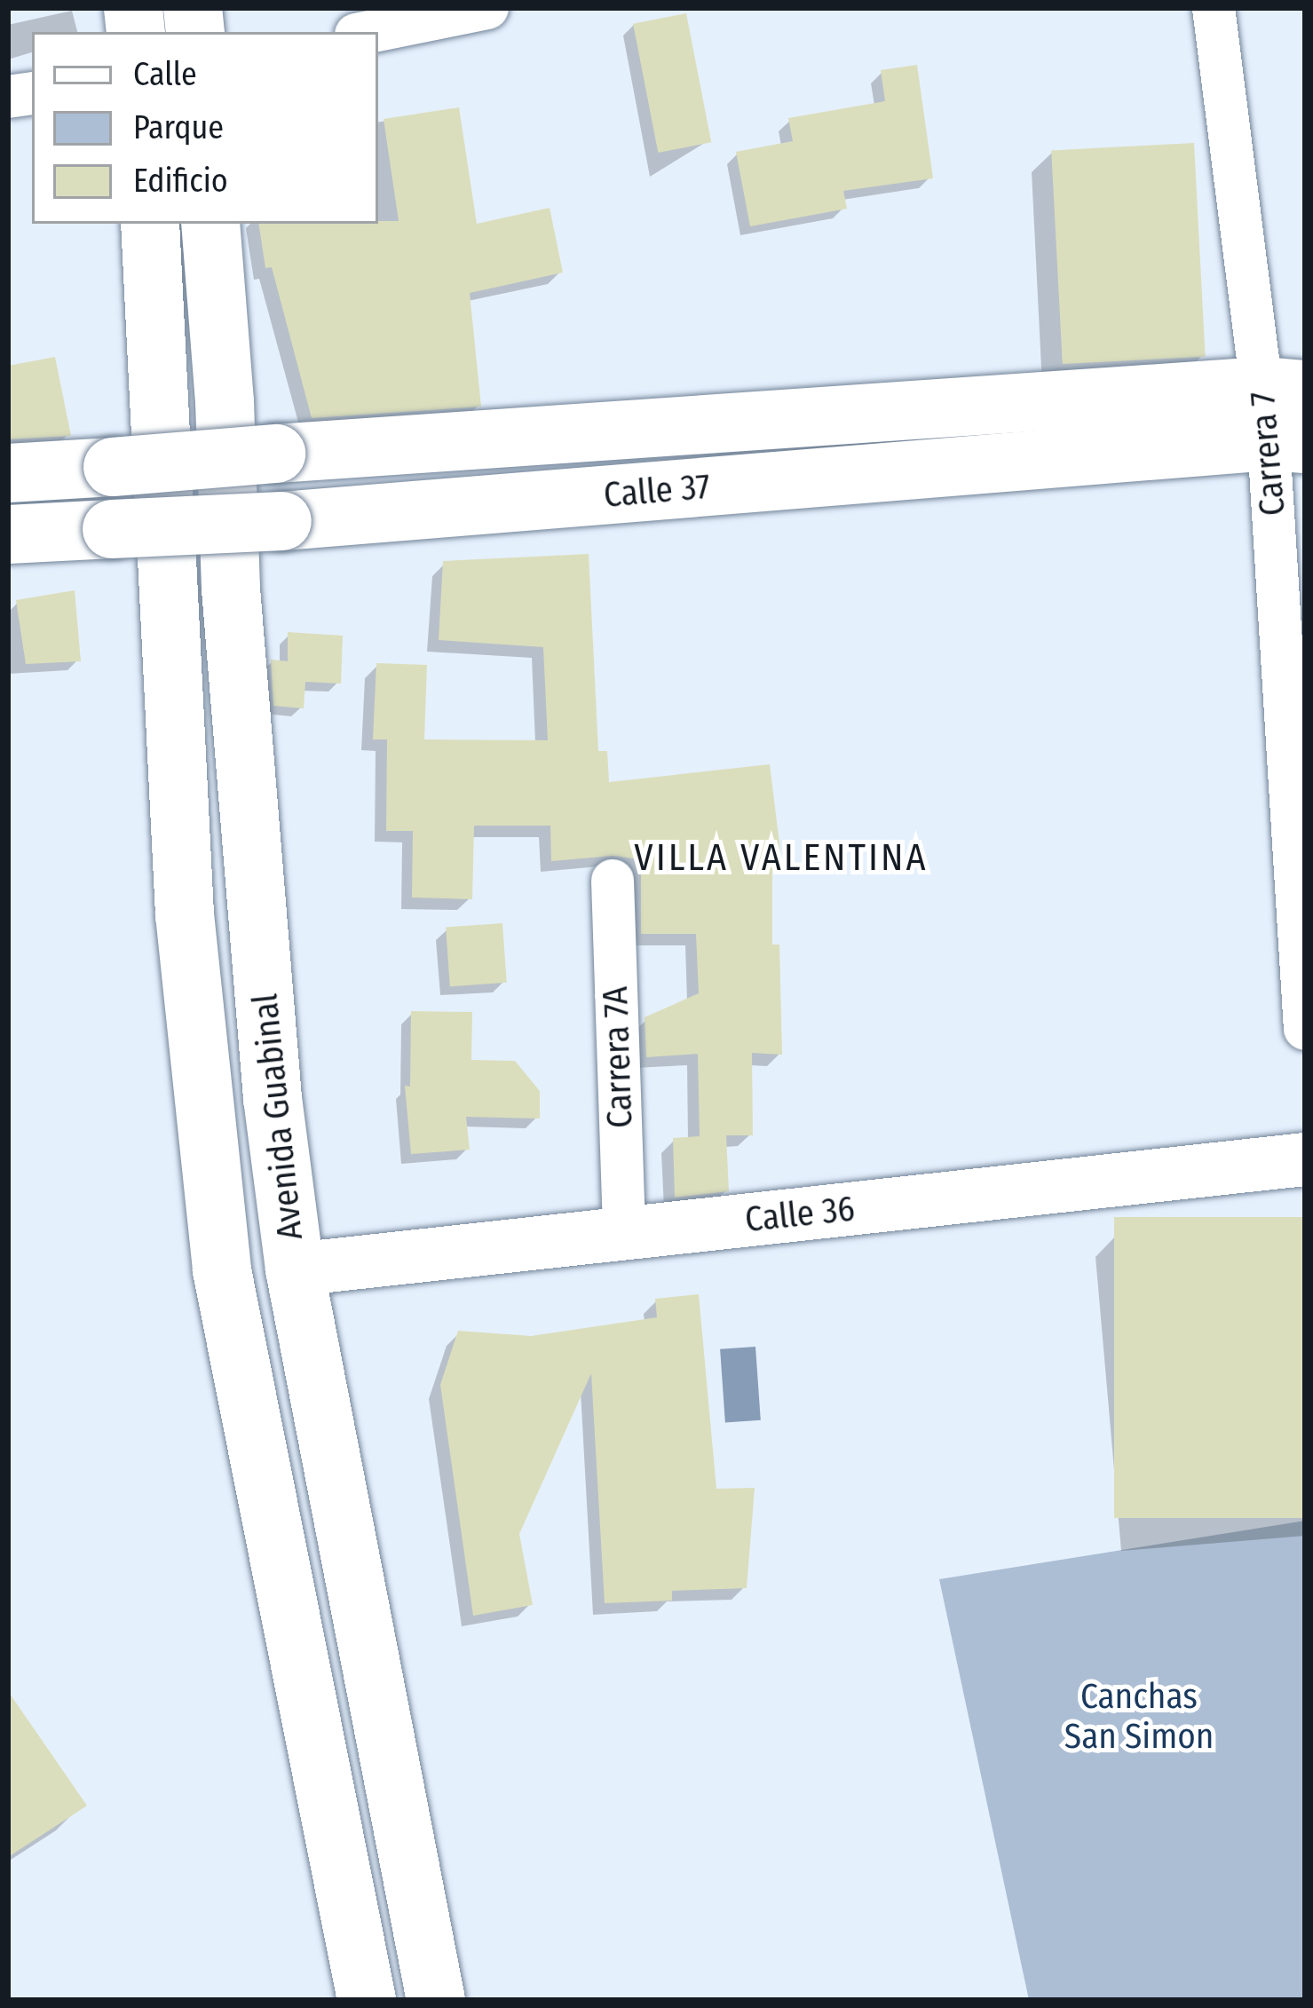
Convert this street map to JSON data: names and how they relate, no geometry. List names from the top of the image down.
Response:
{
  "streets": {
    "main road": ["Calle 37", "Avenida Guabinal"],
    "street": ["Carrera 7", "Carrera 7A", "Calle 36"]
  },
  "crossings": [
    ["Carrera 7", "Calle 37"],
    ["Carrera 7A", "Calle 36"],
    ["Avenida Guabinal", "Calle 36"]
  ],
  "districts": ["VILLA VALENTINA"],
  "parks": ["Canchas San Simon"],
  "legend": ["Calle", "Parque", "Edificio"]
}
